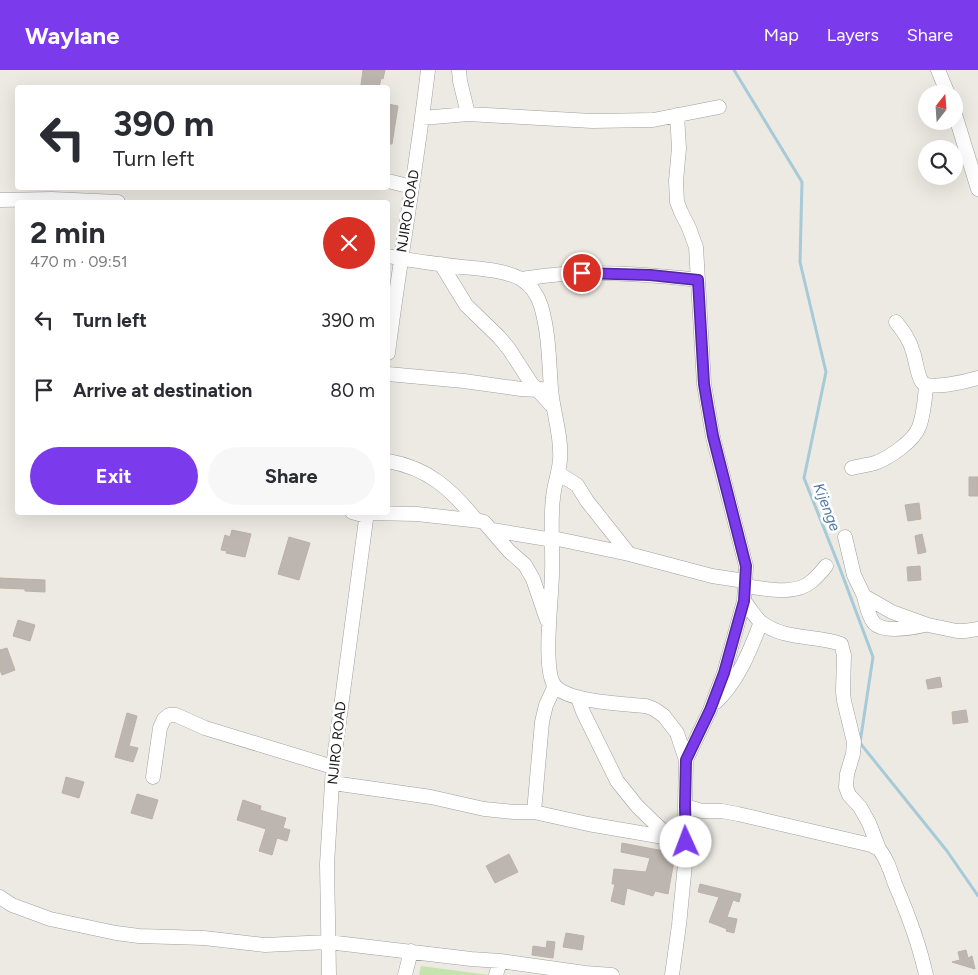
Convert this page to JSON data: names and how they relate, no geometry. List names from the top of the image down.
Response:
{
  "streets": {
    "street": ["NJIRO ROAD"]
  },
  "water": ["Kijenge"],
  "north": "top",
  "page": {
    "header": "Waylane",
    "nav": ["Map", "Layers", "Share"],
    "turn": ["390 m", "Turn left"],
    "heading": ["2 min", "470 m · 09:51"],
    "list": [
      {
        "name": "Turn left",
        "value": "390 m"
      },
      {
        "name": "Arrive at destination",
        "value": "80 m"
      }
    ],
    "buttons": ["Exit", "Share"]
  }
}
